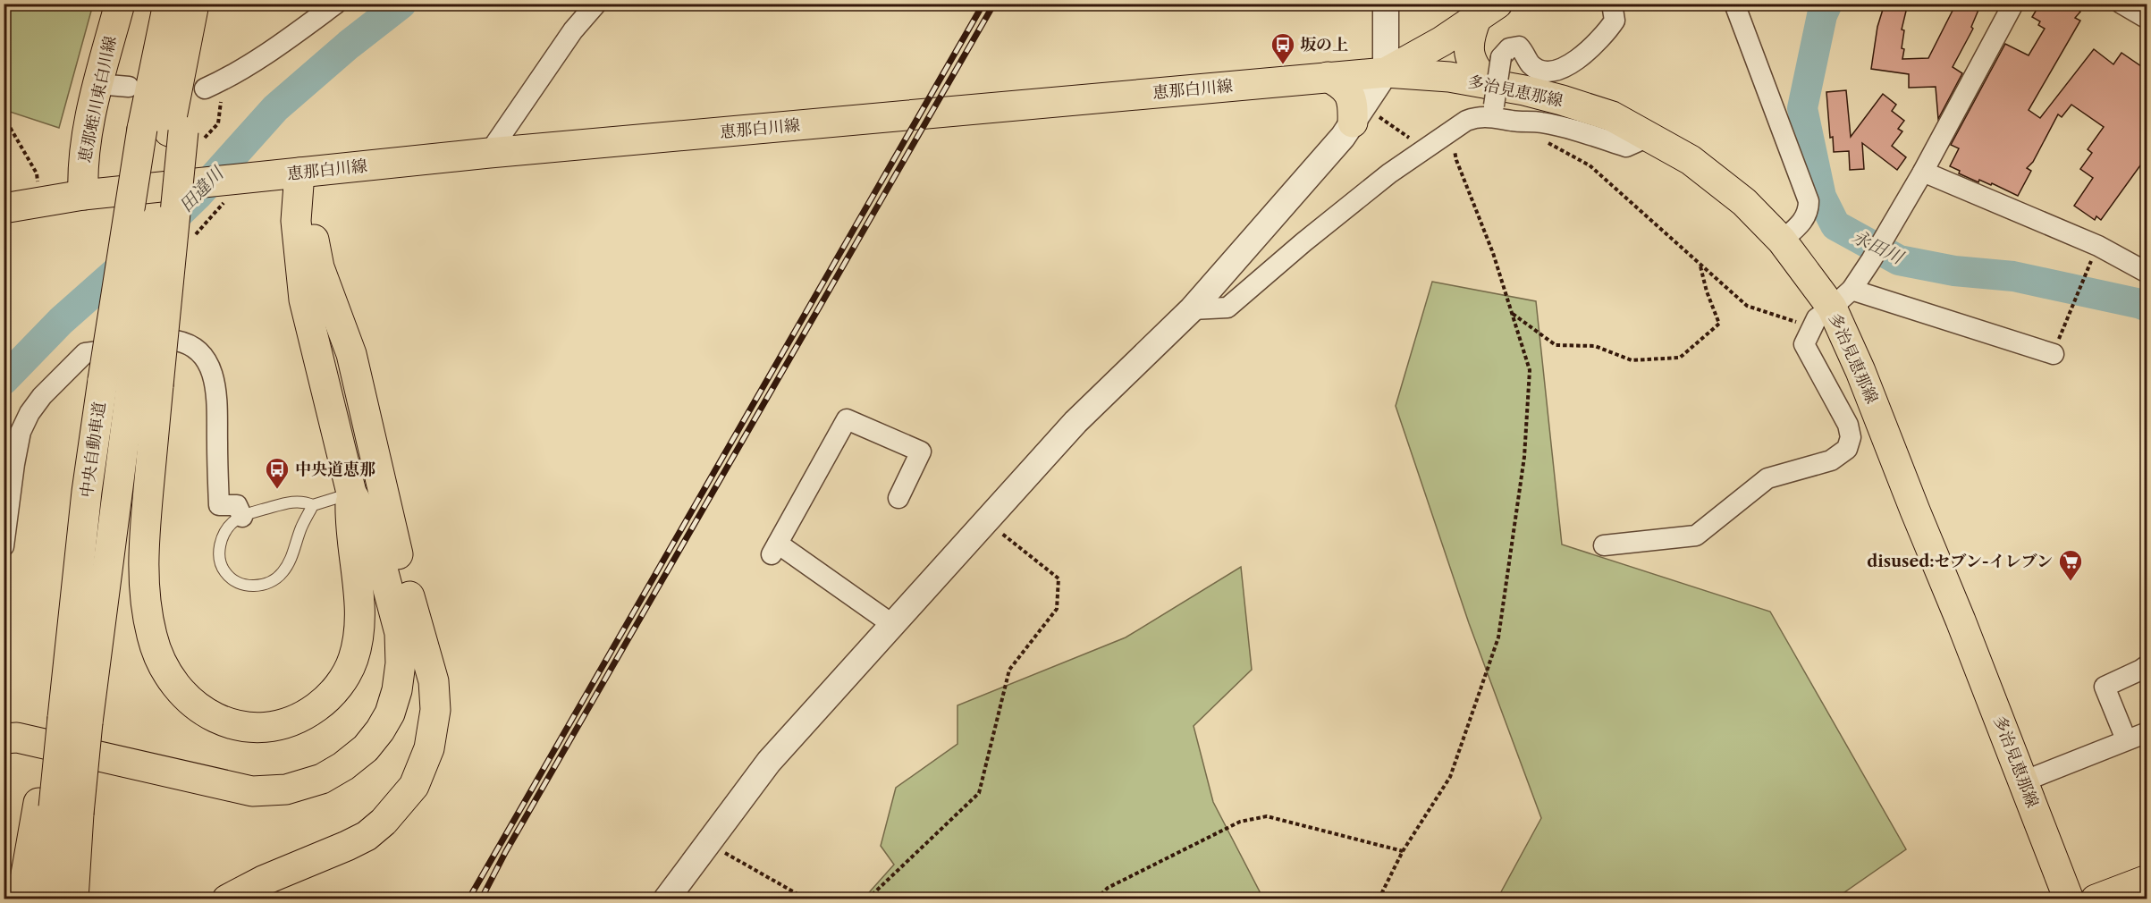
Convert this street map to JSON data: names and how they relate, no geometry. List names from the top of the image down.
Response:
{
  "streets": {
    "main road": [
      "恵那白川線",
      "多治見恵那線",
      "恵那蛭川東白川線",
      "中央自動車道"
    ]
  },
  "crossings": [
    ["恵那白川線", "多治見恵那線"],
    ["恵那白川線", "恵那蛭川東白川線"]
  ],
  "water": ["田違川", "永田川"],
  "places": {
    "bus stop": ["坂の上", "中央道恵那"],
    "supermarket": ["disused:セブン-イレブン"]
  }
}
